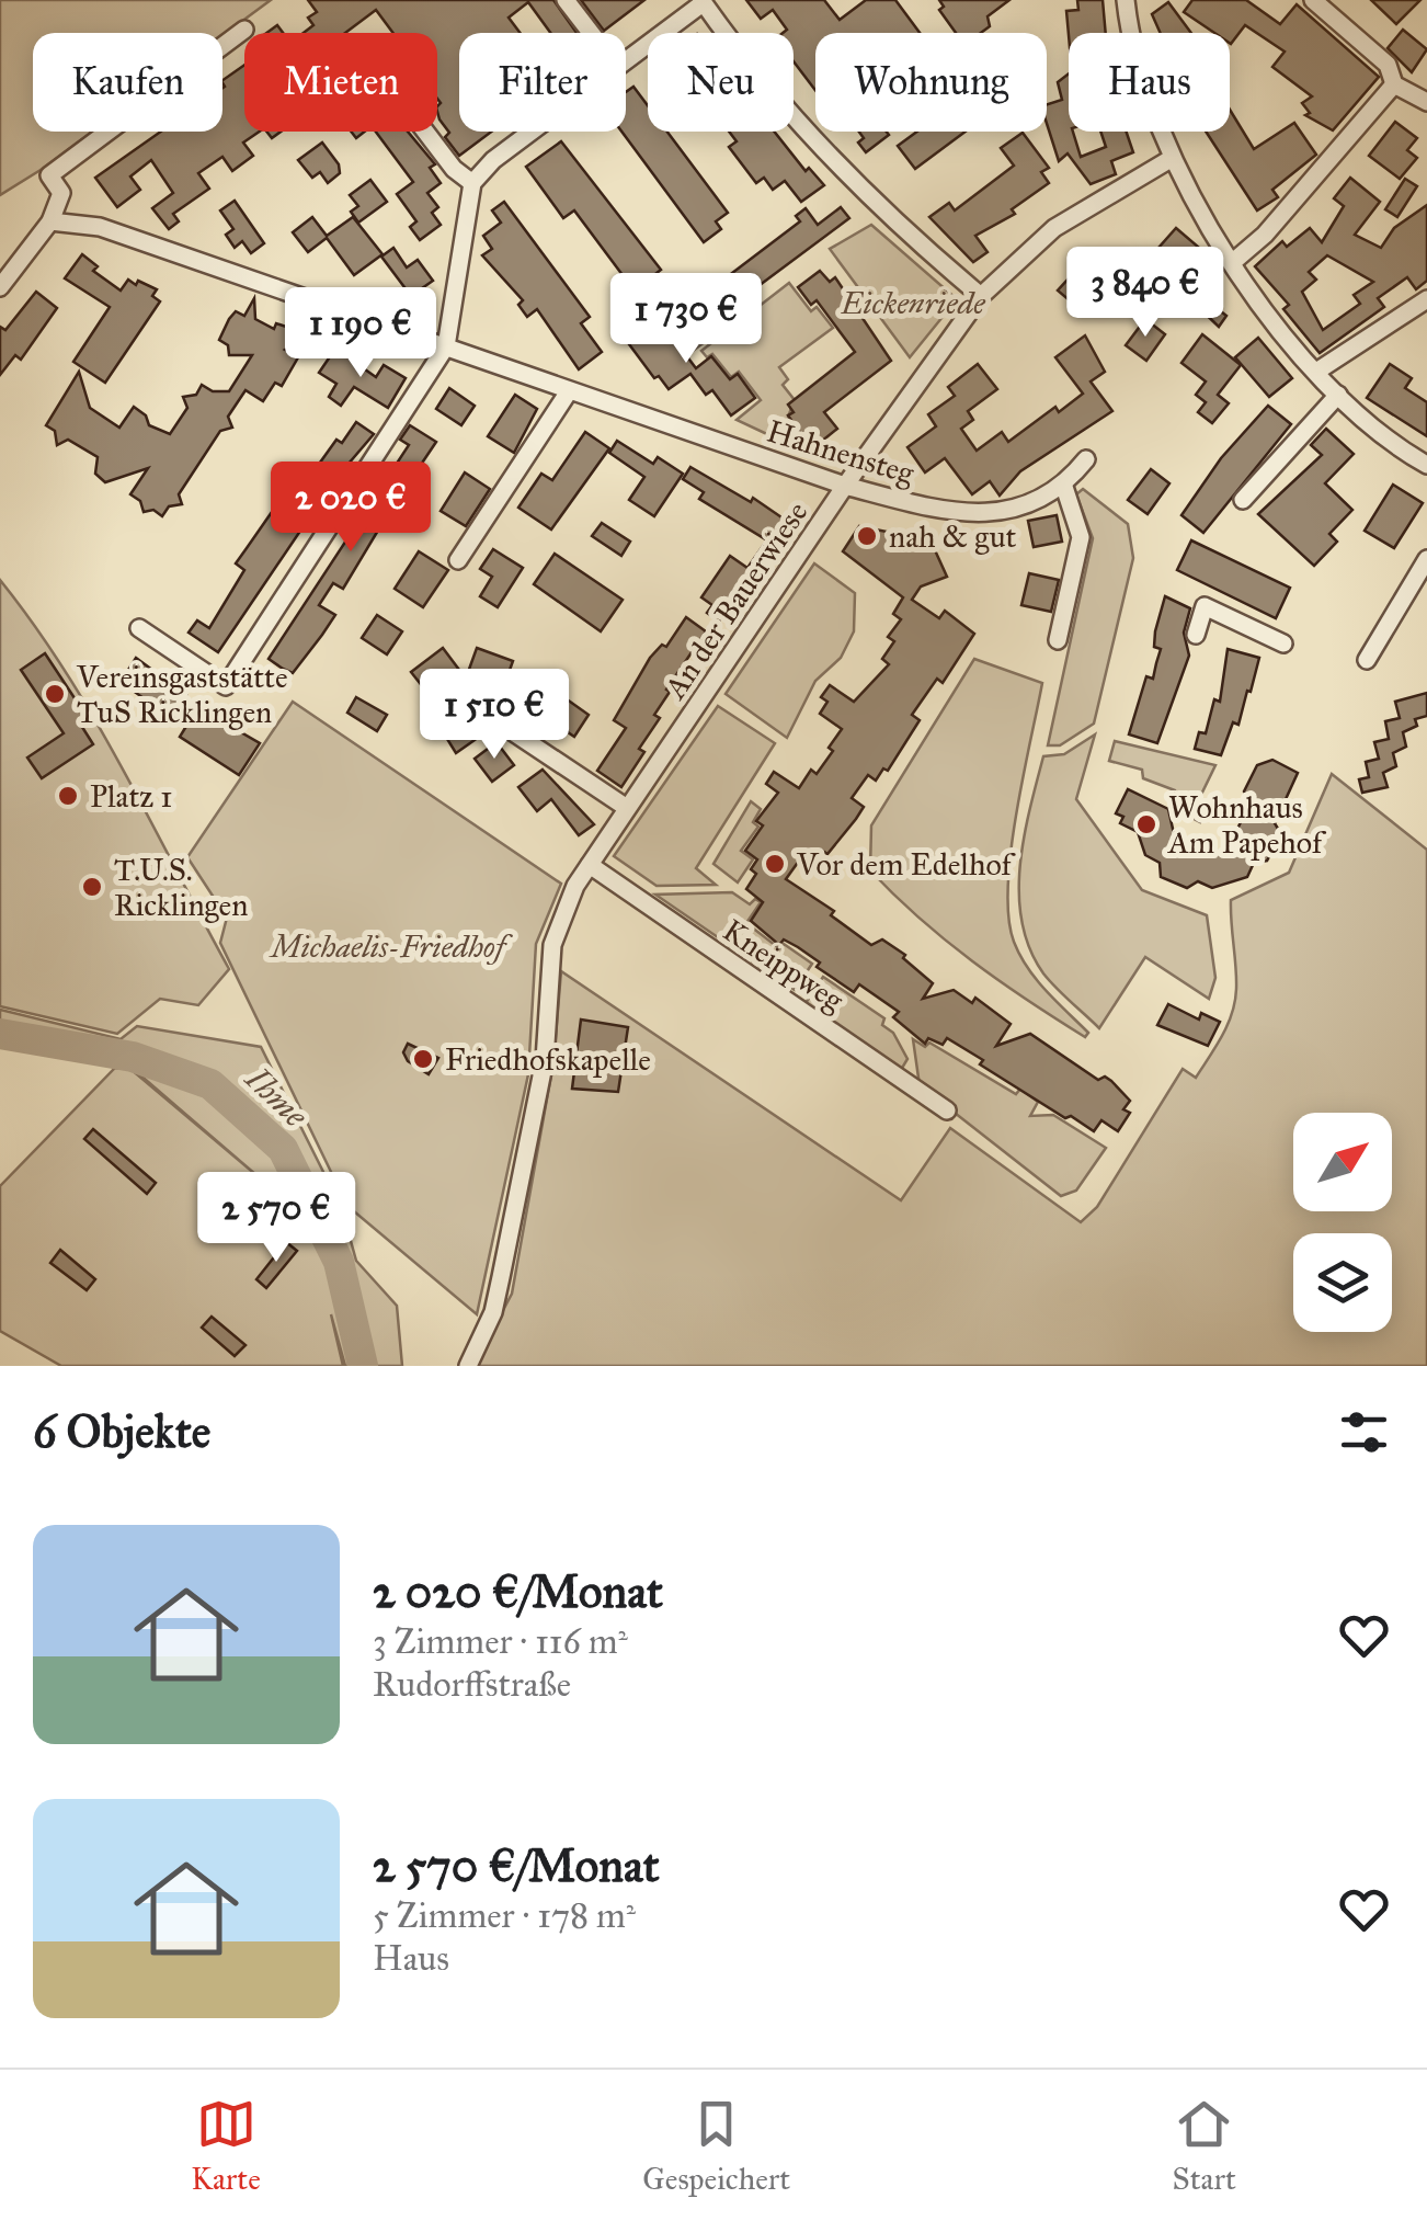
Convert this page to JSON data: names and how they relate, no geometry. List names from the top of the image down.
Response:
{
  "streets": {
    "street": ["Hahnensteg", "An der Bauerwiese", "Kneippweg"]
  },
  "crossings": [
    ["Hahnensteg", "An der Bauerwiese"],
    ["An der Bauerwiese", "Kneippweg"]
  ],
  "water": ["Ihme"],
  "parks": ["Eickenriede", "Michaelis-Friedhof"],
  "places": [
    "nah & gut",
    "Vereinsgaststätte TuS Ricklingen",
    "Platz 1",
    "Wohnhaus Am Papehof",
    "Vor dem Edelhof",
    "T.U.S. Ricklingen",
    "Friedhofskapelle"
  ],
  "north": "top right",
  "page": {
    "chip": [
      "Kaufen",
      "Mieten",
      "Filter",
      "Neu",
      "Wohnung",
      "Haus"
    ],
    "price": [
      "3 840 €",
      "1 730 €",
      "1 190 €",
      "2 020 €",
      "1 510 €",
      "2 570 €"
    ],
    "heading": "6 Objekte",
    "list": [
      {
        "name": "2 020 €/Monat",
        "note": "3 Zimmer · 116 m² · Rudorffstraße"
      },
      {
        "name": "2 570 €/Monat",
        "note": "5 Zimmer · 178 m² · Haus"
      }
    ],
    "tabs": ["Karte", "Gespeichert", "Start"]
  }
}
